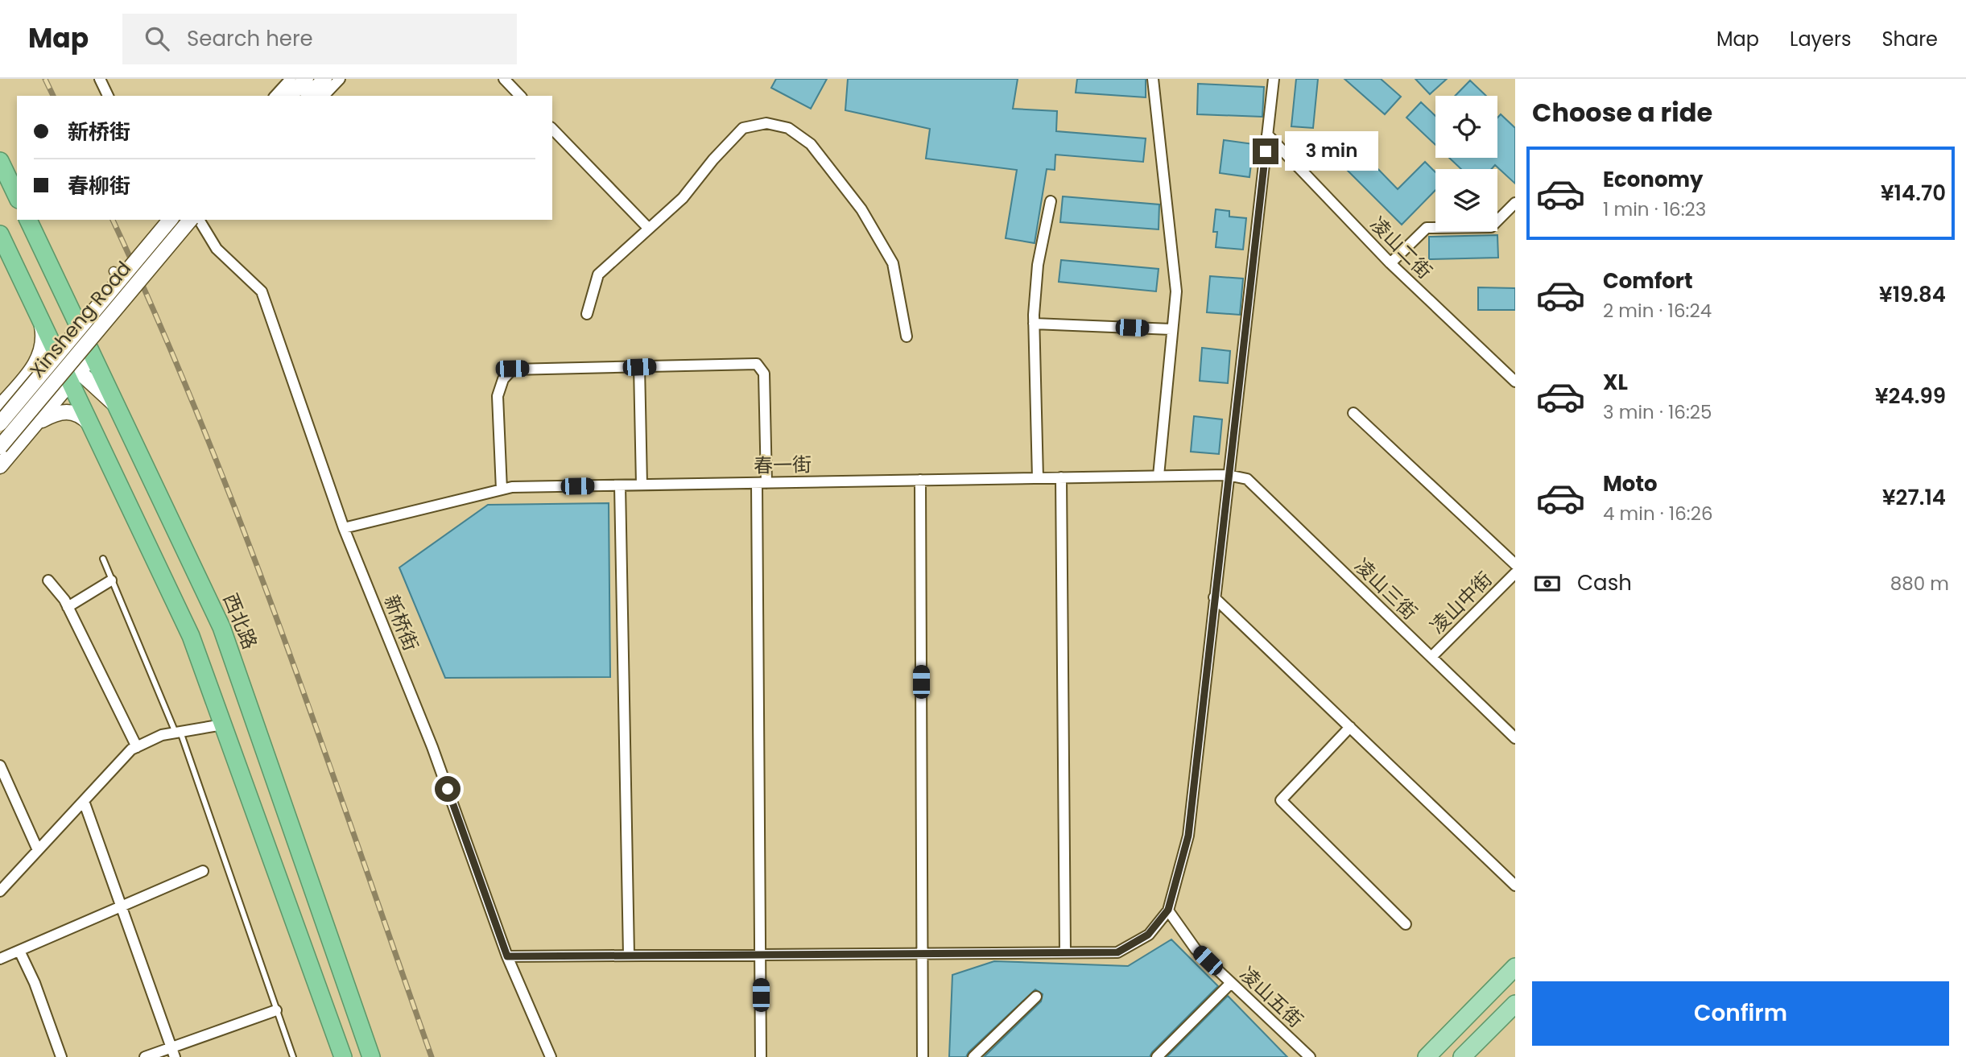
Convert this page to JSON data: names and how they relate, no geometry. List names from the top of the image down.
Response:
{
  "streets": {
    "highway": ["西北路"],
    "main road": ["Xinsheng Road"],
    "street": [
      "凌山二街",
      "春一街",
      "凌山三街",
      "凌山中街",
      "新桥街",
      "凌山五街"
    ]
  },
  "crossings": [
    ["Xinsheng Road", "新桥街"],
    ["春一街", "凌山三街"],
    ["春一街", "新桥街"],
    ["凌山三街", "凌山中街"]
  ],
  "page": {
    "header": "Map",
    "search": "Search here",
    "nav": ["Map", "Layers", "Share"],
    "heading": "Choose a ride",
    "banner": ["新桥街", "春柳街"],
    "bubble": "3 min",
    "list": [
      {
        "name": "Economy",
        "note": "1 min · 16:23",
        "value": "¥14.70"
      },
      {
        "name": "Comfort",
        "note": "2 min · 16:24",
        "value": "¥19.84"
      },
      {
        "name": "XL",
        "note": "3 min · 16:25",
        "value": "¥24.99"
      },
      {
        "name": "Moto",
        "note": "4 min · 16:26",
        "value": "¥27.14"
      }
    ],
    "pay": ["Cash", "880 m"],
    "buttons": "Confirm"
  }
}
